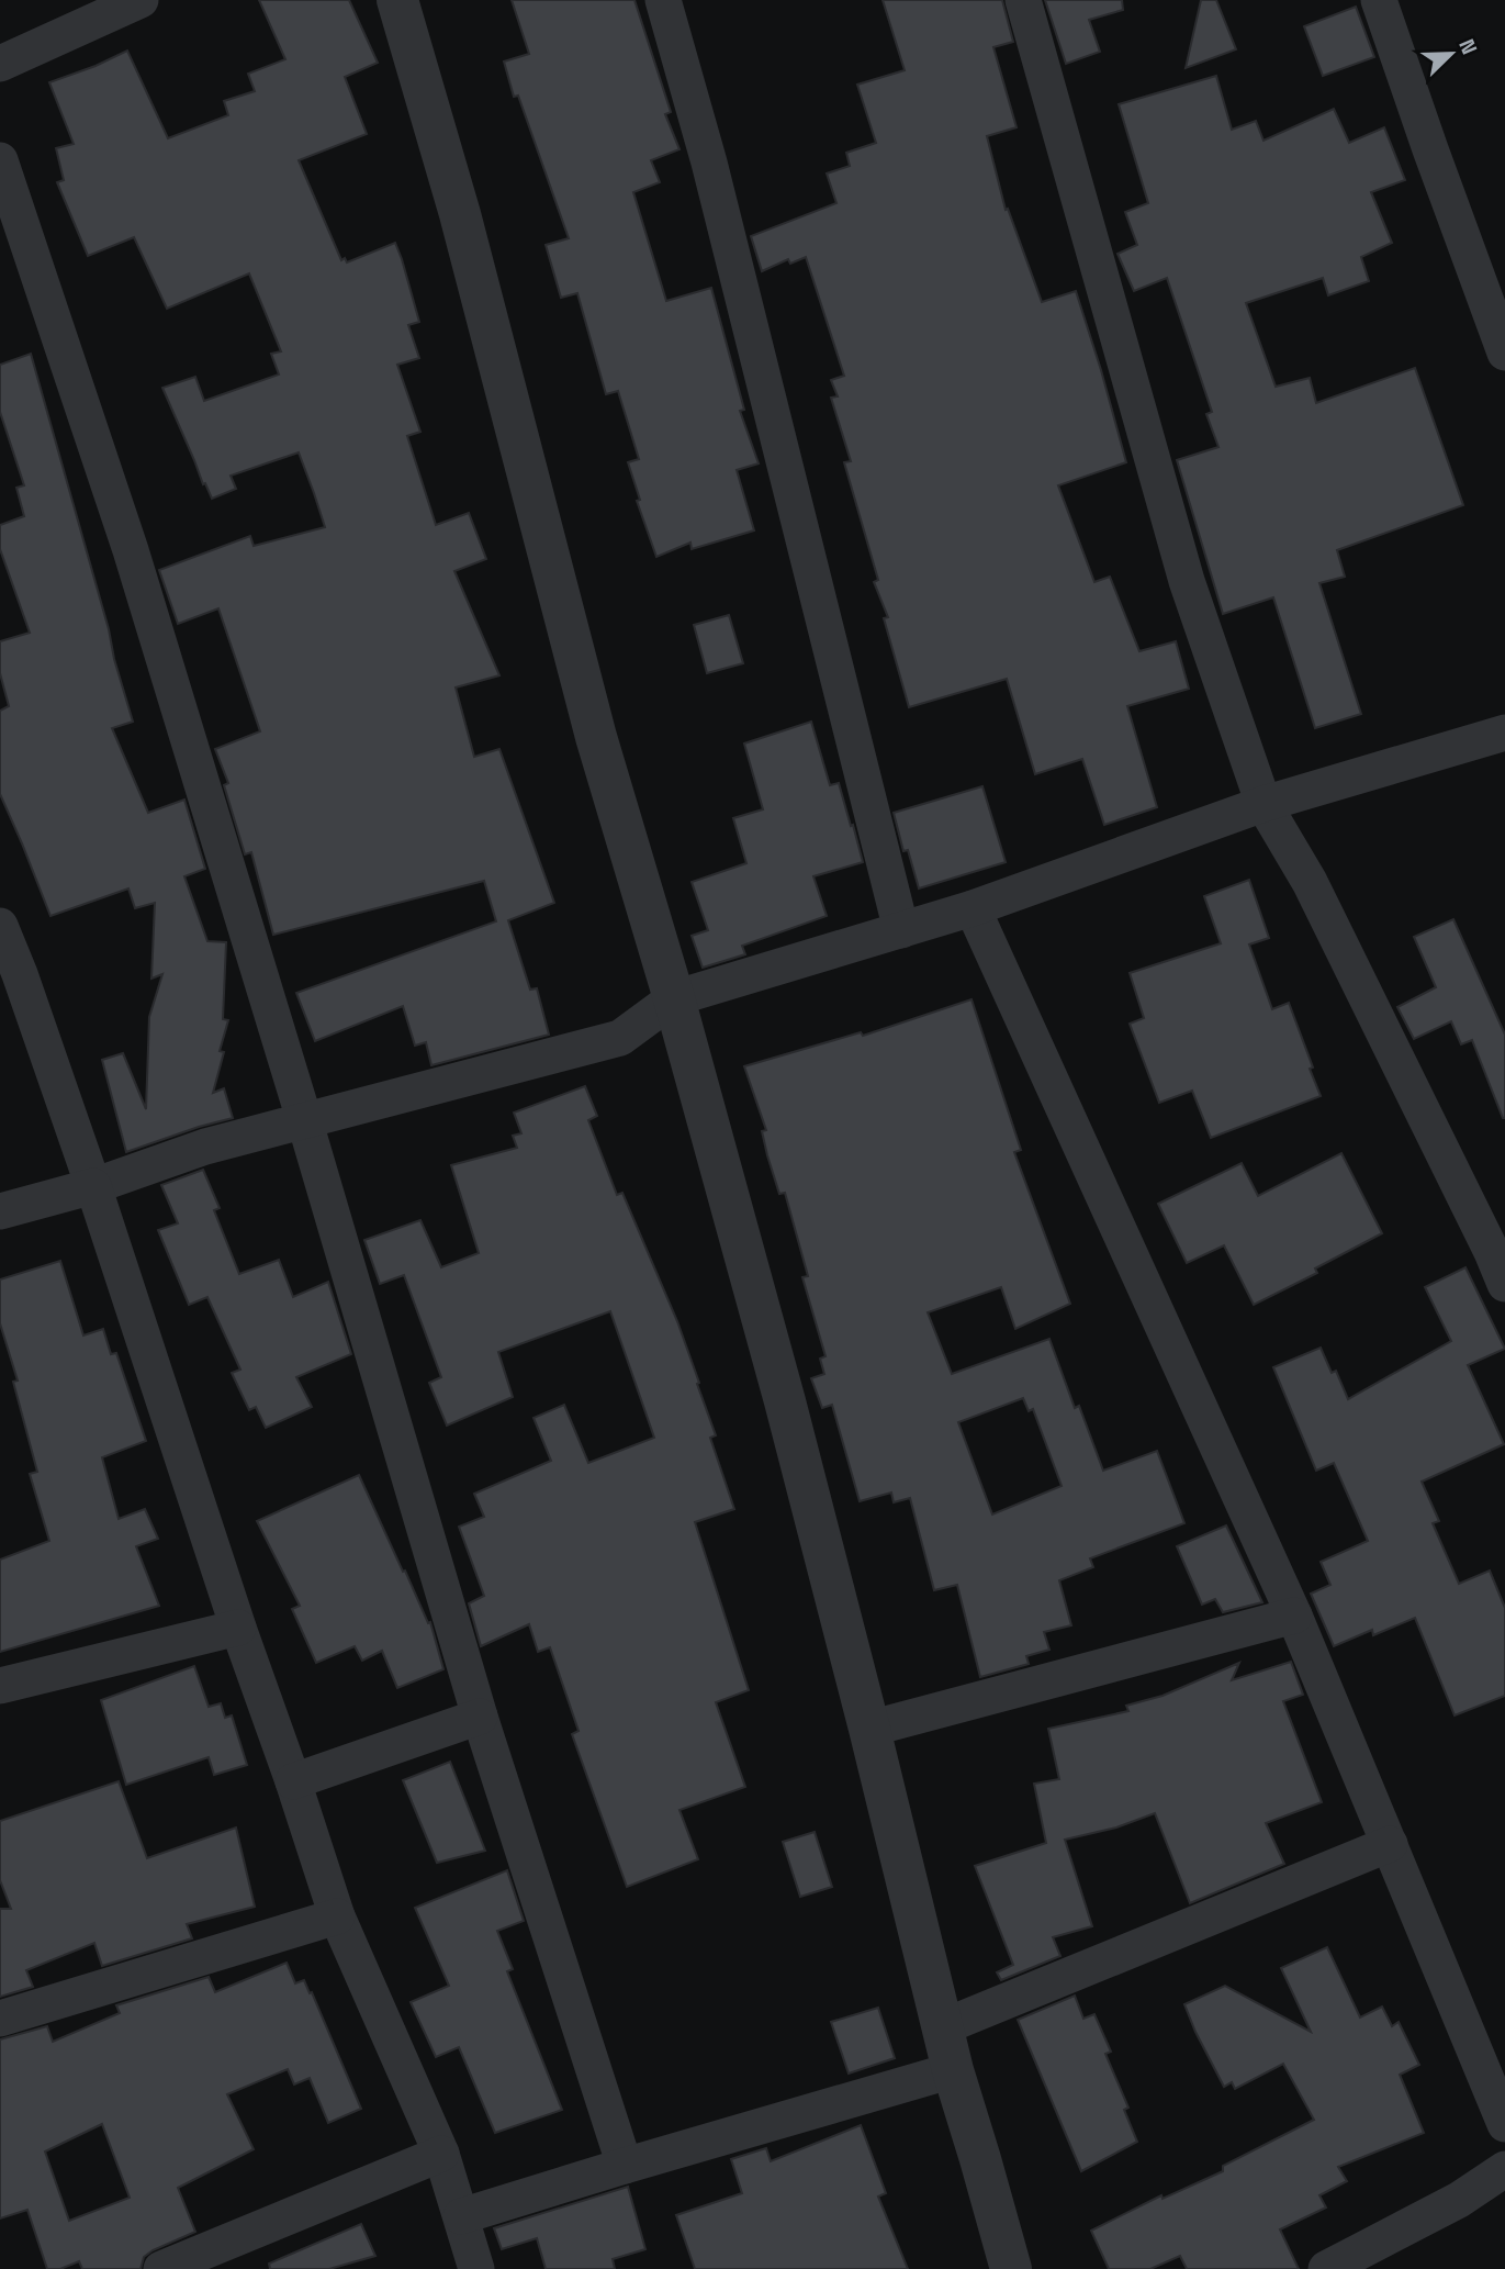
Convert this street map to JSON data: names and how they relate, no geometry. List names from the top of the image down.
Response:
{
  "north": "top right"
}
